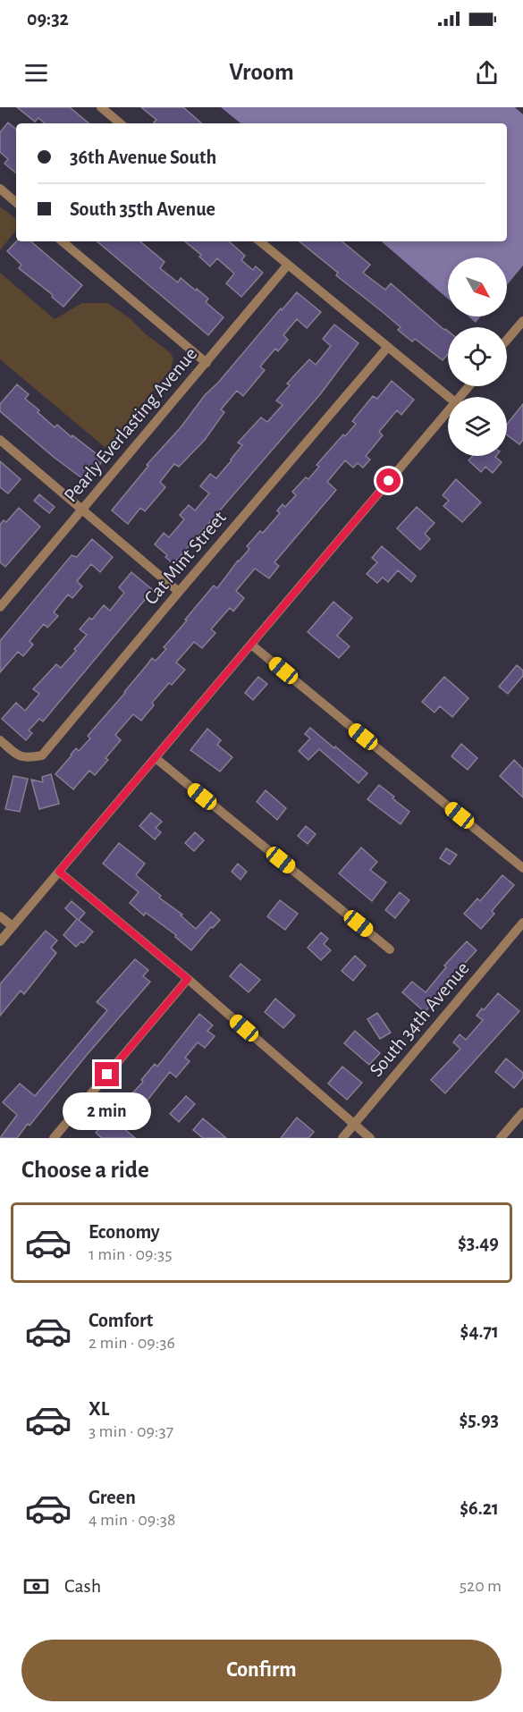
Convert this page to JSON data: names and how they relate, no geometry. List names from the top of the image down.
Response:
{
  "streets": {
    "street": ["Pearly Everlasting Avenue", "Cat Mint Street", "South 34th Avenue"]
  },
  "north": "bottom right",
  "page": {
    "status": "09:32",
    "header": "Vroom",
    "banner": ["36th Avenue South", "South 35th Avenue"],
    "bubble": "2 min",
    "heading": "Choose a ride",
    "list": [
      {
        "name": "Economy",
        "note": "1 min · 09:35",
        "value": "$3.49"
      },
      {
        "name": "Comfort",
        "note": "2 min · 09:36",
        "value": "$4.71"
      },
      {
        "name": "XL",
        "note": "3 min · 09:37",
        "value": "$5.93"
      },
      {
        "name": "Green",
        "note": "4 min · 09:38",
        "value": "$6.21"
      }
    ],
    "pay": ["Cash", "520 m"],
    "buttons": "Confirm"
  }
}
